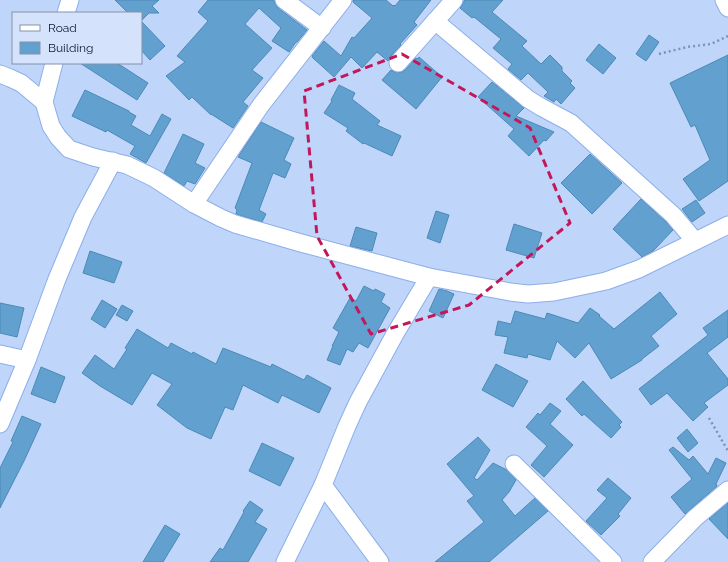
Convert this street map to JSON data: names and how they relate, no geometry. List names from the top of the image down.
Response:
{
  "legend": ["Road", "Building"]
}
